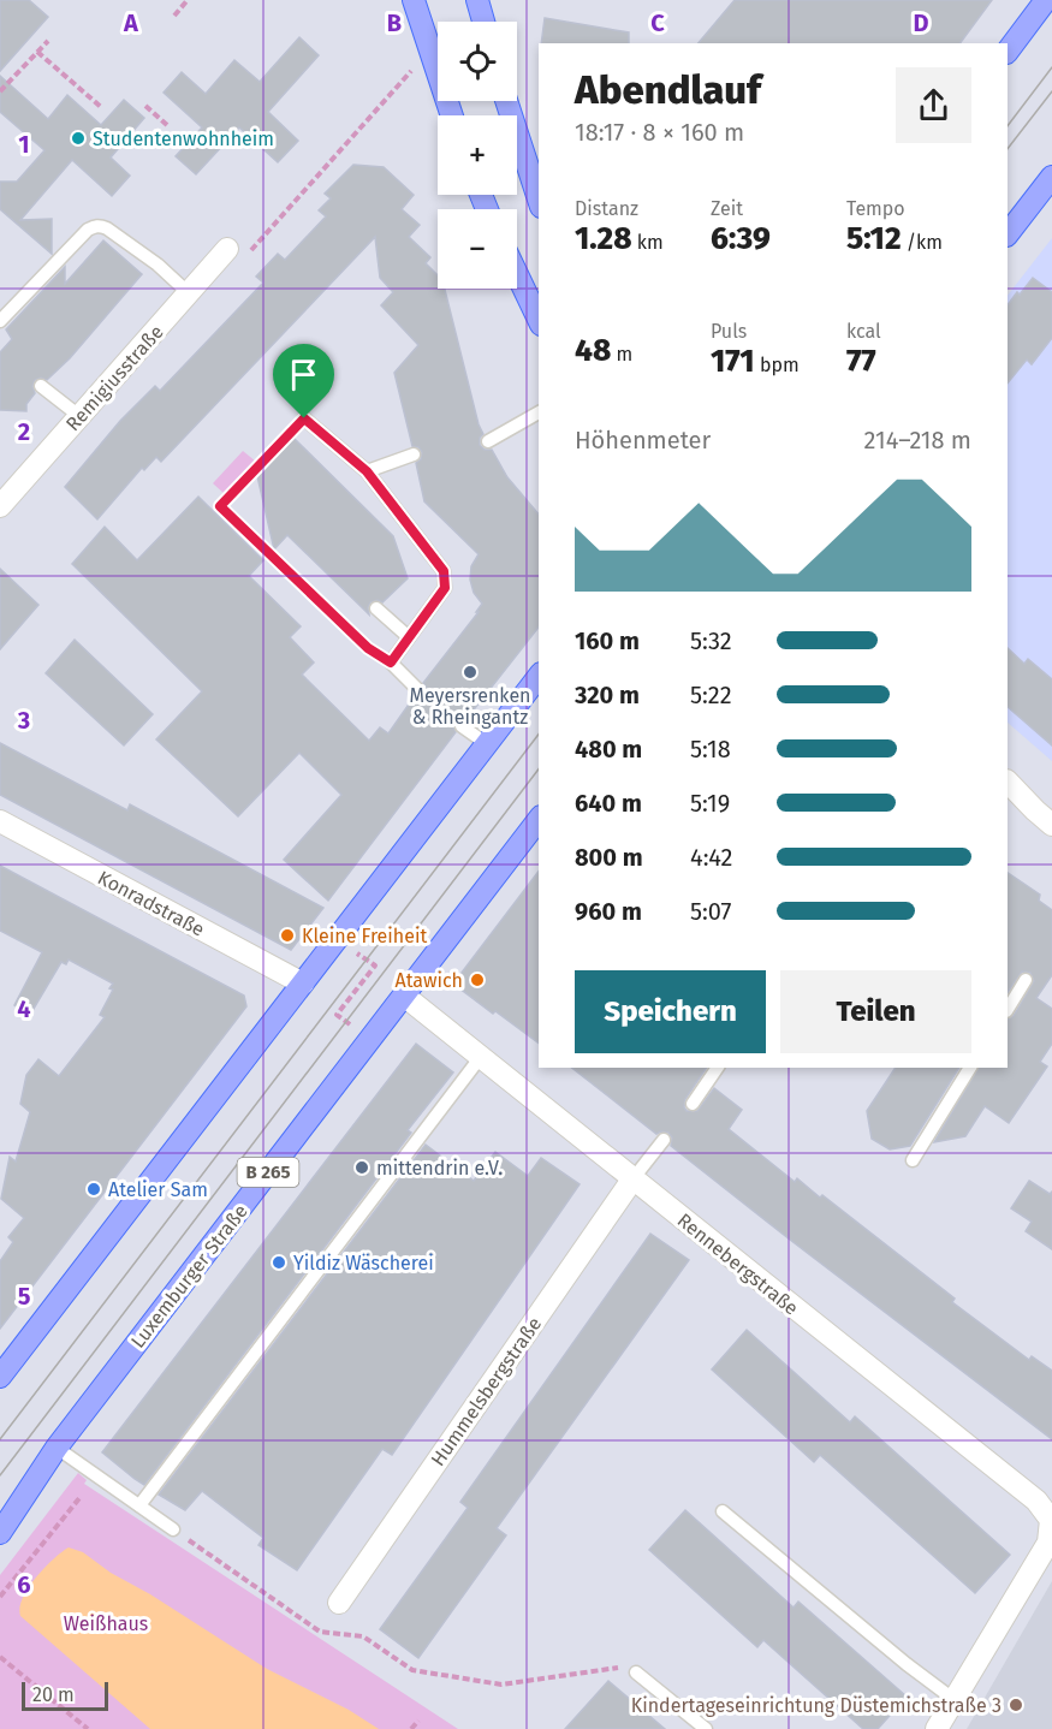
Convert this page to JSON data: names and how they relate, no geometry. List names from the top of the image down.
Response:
{
  "streets": {
    "main road": ["B 265", "Luxemburger Straße"],
    "street": [
      "Remigiusstraße",
      "Konradstraße",
      "Rennebergstraße",
      "Hummelsbergstraße"
    ]
  },
  "crossings": [
    ["Rennebergstraße", "Luxemburger Straße"],
    ["Rennebergstraße", "Hummelsbergstraße"]
  ],
  "parks": ["Weißhaus"],
  "places": [
    "Studentenwohnheim",
    "Meyersrenken & Rheingantz",
    "Kleine Freiheit",
    "Atawich",
    "mittendrin e.V.",
    "Atelier Sam",
    "Yildiz Wäscherei",
    "Kindertageseinrichtung Düstemichstraße 3"
  ],
  "scale_bar": "20 m",
  "page": {
    "map_buttons": ["+", "−"],
    "heading": ["Abendlauf", "18:17 · 8 × 160 m"],
    "stats": [
      ["Distanz", "1.28 km"],
      ["Zeit", "6:39"],
      ["Tempo", "5:12 /km"],
      ["48 m"],
      ["Puls", "171 bpm"],
      ["kcal", "77"]
    ],
    "chart": ["Höhenmeter", "214–218 m"],
    "list": [
      {
        "name": "160 m",
        "note": "5:32"
      },
      {
        "name": "320 m",
        "note": "5:22"
      },
      {
        "name": "480 m",
        "note": "5:18"
      },
      {
        "name": "640 m",
        "note": "5:19"
      },
      {
        "name": "800 m",
        "note": "4:42"
      },
      {
        "name": "960 m",
        "note": "5:07"
      }
    ],
    "buttons": ["Speichern", "Teilen"],
    "scale": "20 m"
  },
  "grid": {
    "columns": [
      "A",
      "B",
      "C",
      "D"
    ],
    "rows": [
      "1",
      "2",
      "3",
      "4",
      "5",
      "6"
    ]
  }
}
